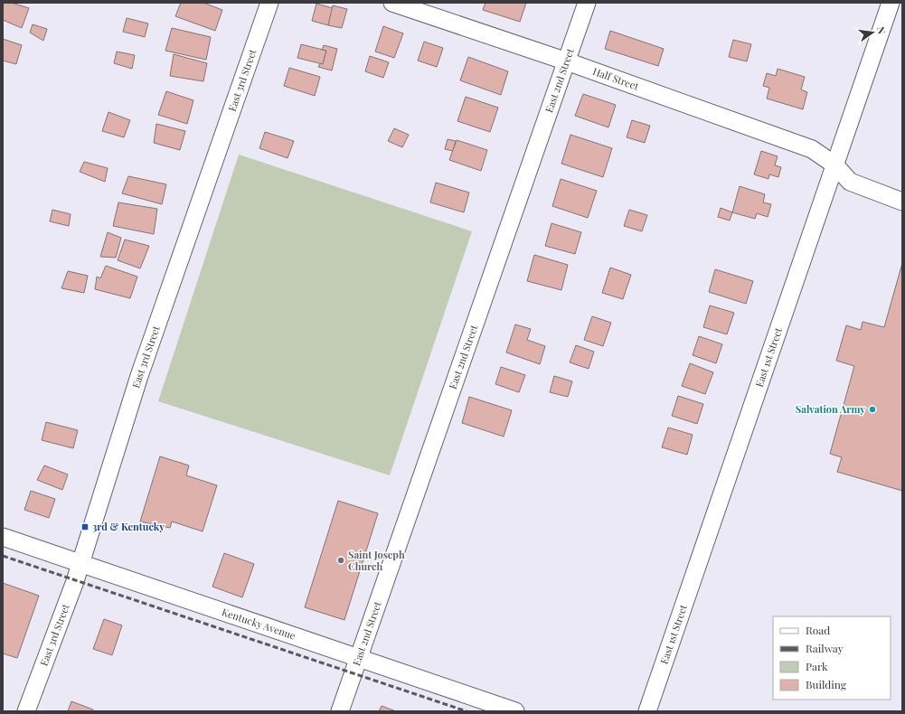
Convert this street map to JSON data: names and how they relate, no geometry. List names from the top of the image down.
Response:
{
  "streets": {
    "street": [
      "Half Street",
      "East 3rd Street",
      "East 2nd Street",
      "East 1st Street",
      "Kentucky Avenue"
    ]
  },
  "crossings": [
    ["Half Street", "East 2nd Street"],
    ["Half Street", "East 1st Street"],
    ["East 3rd Street", "Kentucky Avenue"],
    ["East 2nd Street", "Kentucky Avenue"]
  ],
  "places": {
    "other": ["Salvation Army", "Saint Joseph Church"],
    "transit": ["3rd & Kentucky"]
  },
  "legend": [
    "Road",
    "Railway",
    "Park",
    "Building"
  ],
  "north": "right"
}
